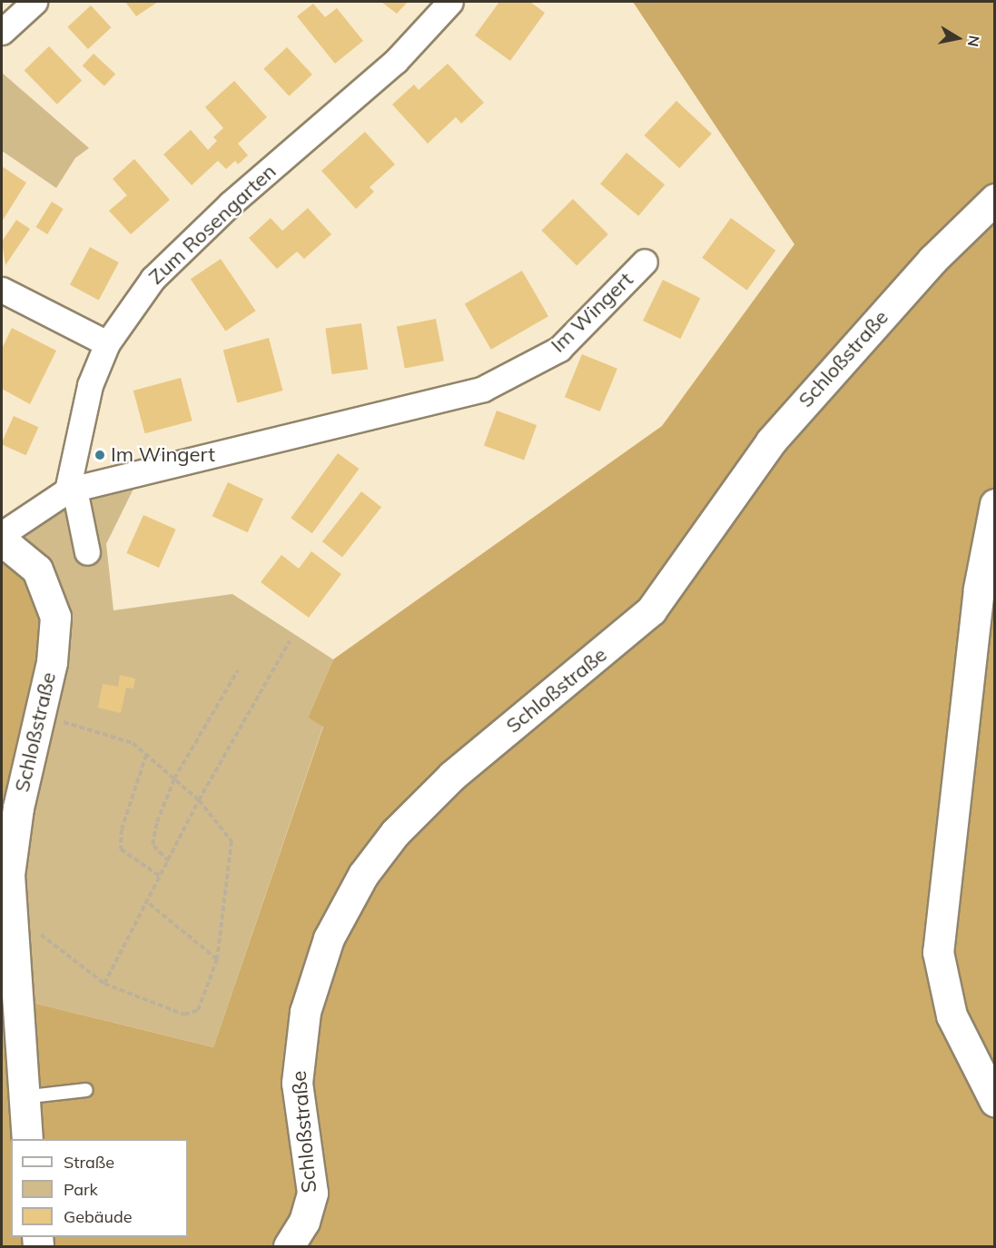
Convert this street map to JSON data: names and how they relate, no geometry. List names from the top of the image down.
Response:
{
  "streets": {
    "main road": ["Schloßstraße"],
    "street": ["Zum Rosengarten", "Im Wingert"]
  },
  "crossings": [
    ["Zum Rosengarten", "Im Wingert"]
  ],
  "places": ["Im Wingert"],
  "legend": ["Straße", "Park", "Gebäude"],
  "north": "right"
}
